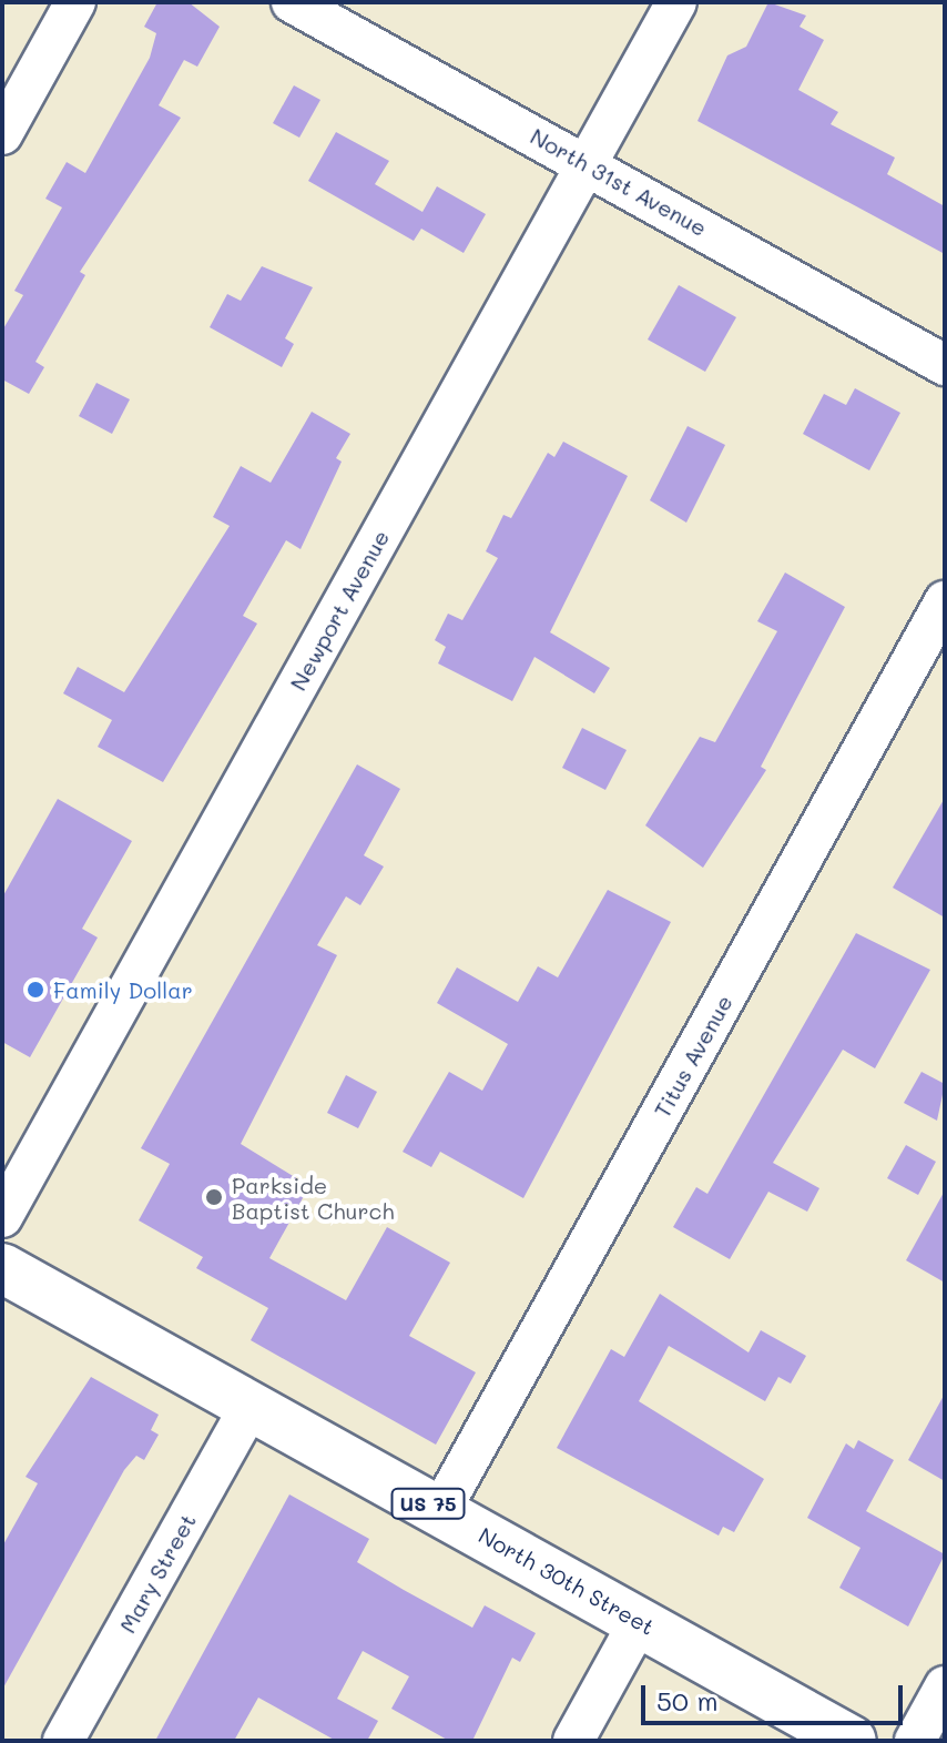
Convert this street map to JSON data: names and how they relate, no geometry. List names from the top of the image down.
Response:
{
  "streets": {
    "highway": ["US 75", "North 30th Street"],
    "street": [
      "North 31st Avenue",
      "Newport Avenue",
      "Titus Avenue",
      "Mary Street"
    ]
  },
  "crossings": [
    ["North 31st Avenue", "Newport Avenue"],
    ["Titus Avenue", "North 30th Street"],
    ["Mary Street", "North 30th Street"]
  ],
  "places": ["Family Dollar", "Parkside Baptist Church"],
  "scale_bar": "50 m"
}
